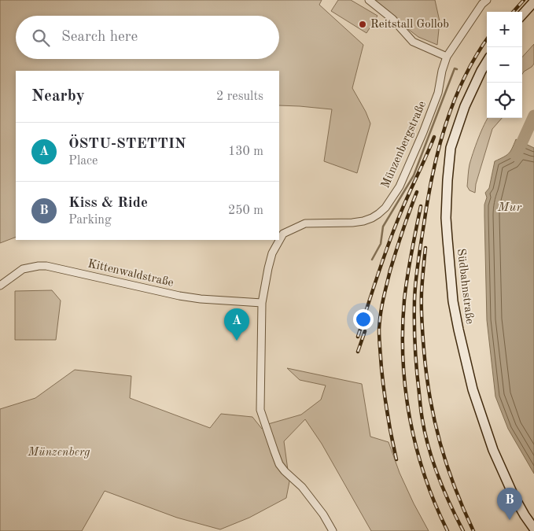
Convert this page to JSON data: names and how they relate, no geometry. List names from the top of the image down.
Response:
{
  "streets": {
    "main road": ["Südbahnstraße"],
    "street": ["Münzenbergstraße", "Kittenwaldstraße"]
  },
  "crossings": [
    ["Münzenbergstraße", "Kittenwaldstraße"]
  ],
  "water": ["Mur"],
  "parks": ["Münzenberg"],
  "places": ["Reitstall Gollob"],
  "page": {
    "map_buttons": ["+", "−"],
    "search": "Search here",
    "heading": ["Nearby", "2 results"],
    "list": [
      {
        "mark": "A",
        "name": "ÖSTU-STETTIN",
        "note": "Place",
        "value": "130 m"
      },
      {
        "mark": "B",
        "name": "Kiss & Ride",
        "note": "Parking",
        "value": "250 m"
      }
    ],
    "pins": ["A", "B"]
  }
}
